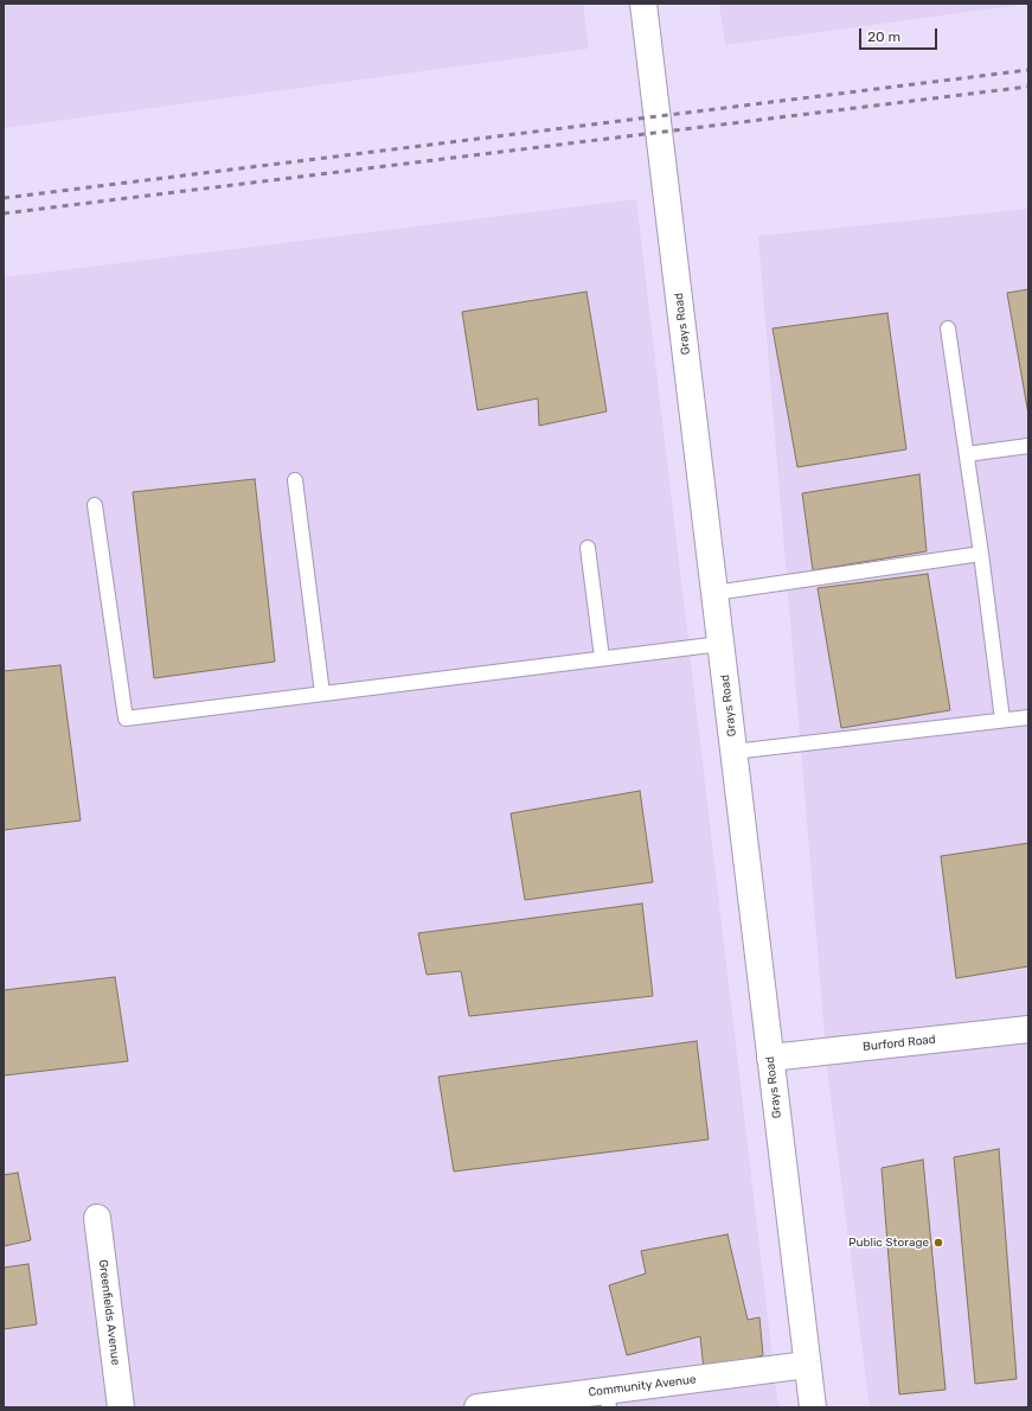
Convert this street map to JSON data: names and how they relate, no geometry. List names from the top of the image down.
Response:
{
  "streets": {
    "street": [
      "Grays Road",
      "Burford Road",
      "Greenfields Avenue",
      "Community Avenue"
    ]
  },
  "crossings": [
    ["Grays Road", "Burford Road"],
    ["Grays Road", "Community Avenue"]
  ],
  "places": ["Public Storage"],
  "scale_bar": "20 m"
}
